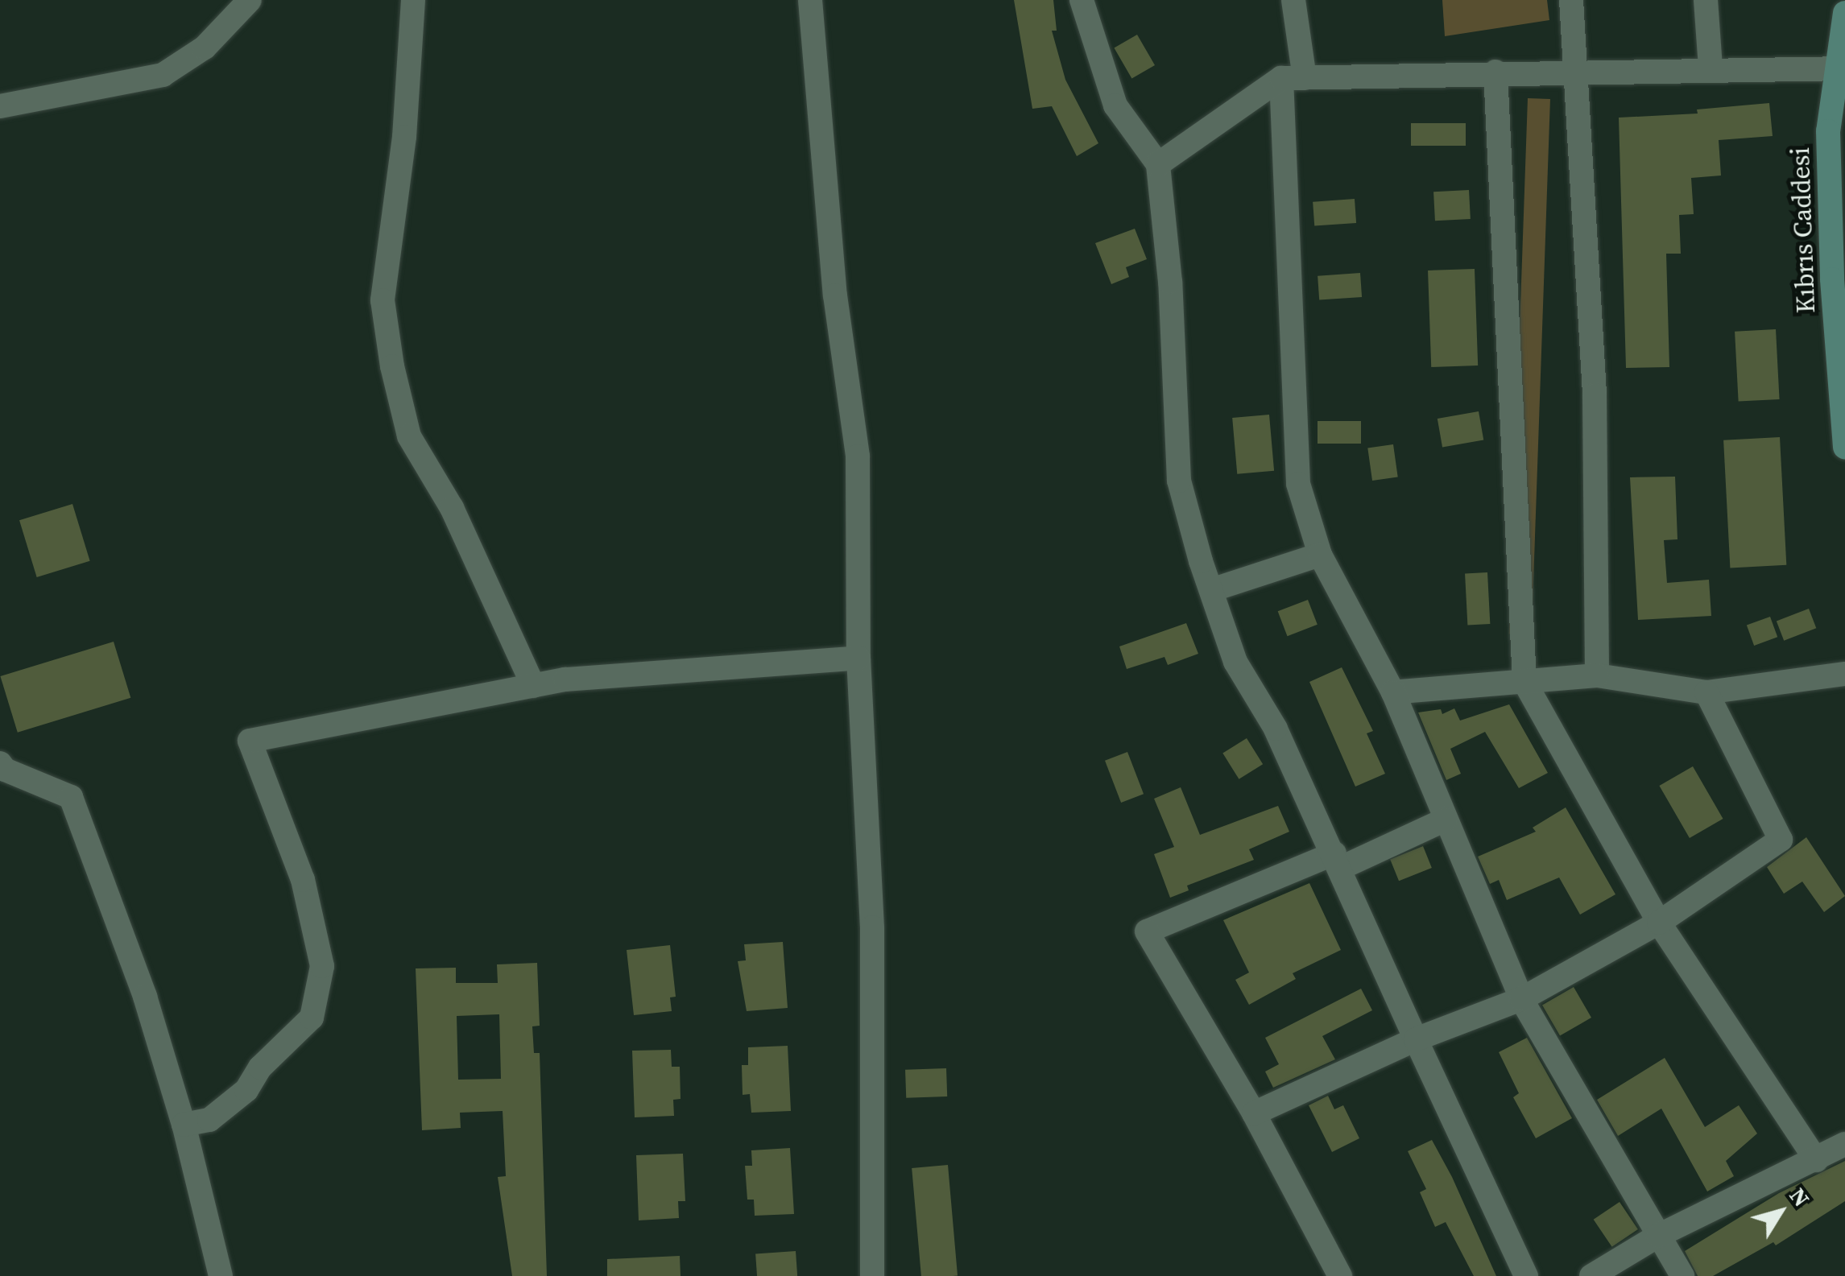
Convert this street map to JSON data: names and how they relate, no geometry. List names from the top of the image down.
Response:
{
  "streets": {
    "main road": ["Kıbrıs Caddesi"]
  },
  "north": "top right"
}
